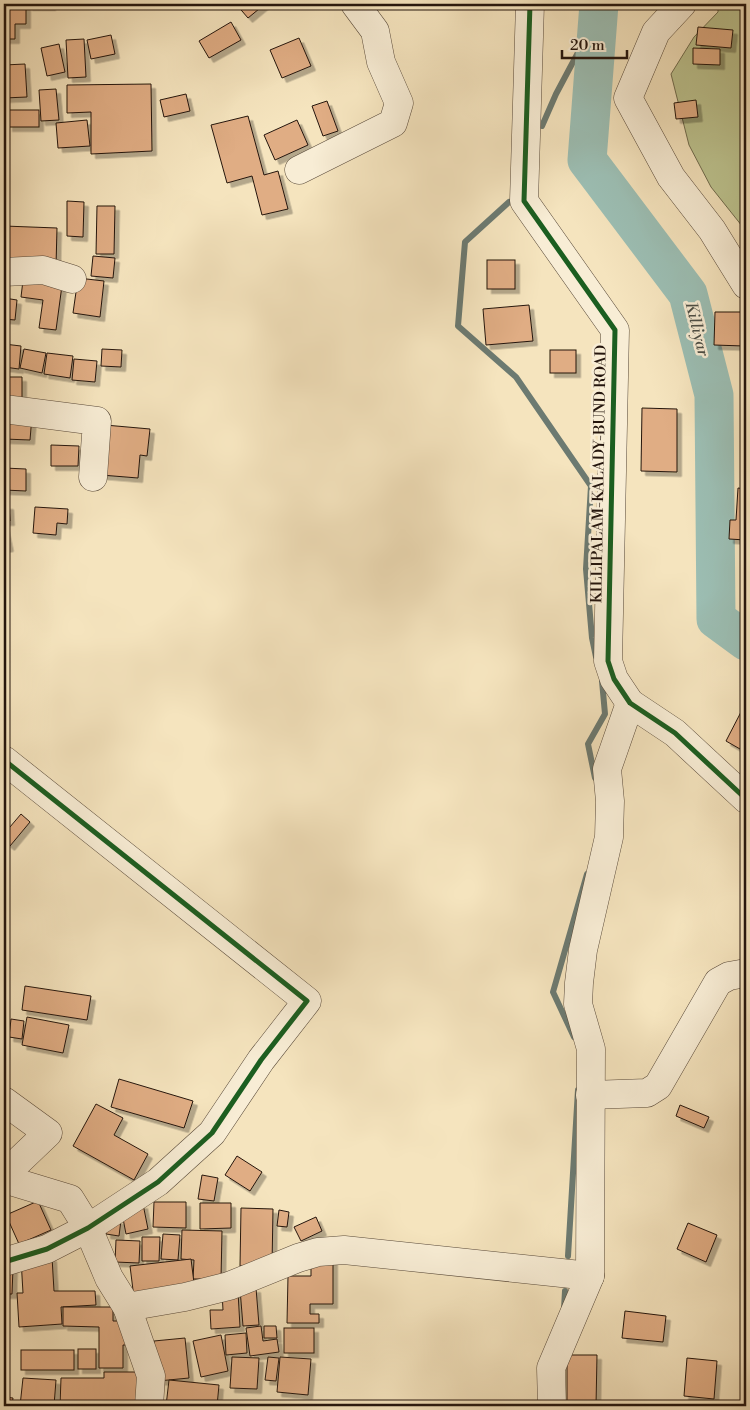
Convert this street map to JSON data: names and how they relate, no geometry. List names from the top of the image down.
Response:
{
  "streets": {
    "street": ["KILLIPALAM-KALADY-BUND ROAD"]
  },
  "water": ["Killiyar"],
  "scale_bar": "20 m"
}
